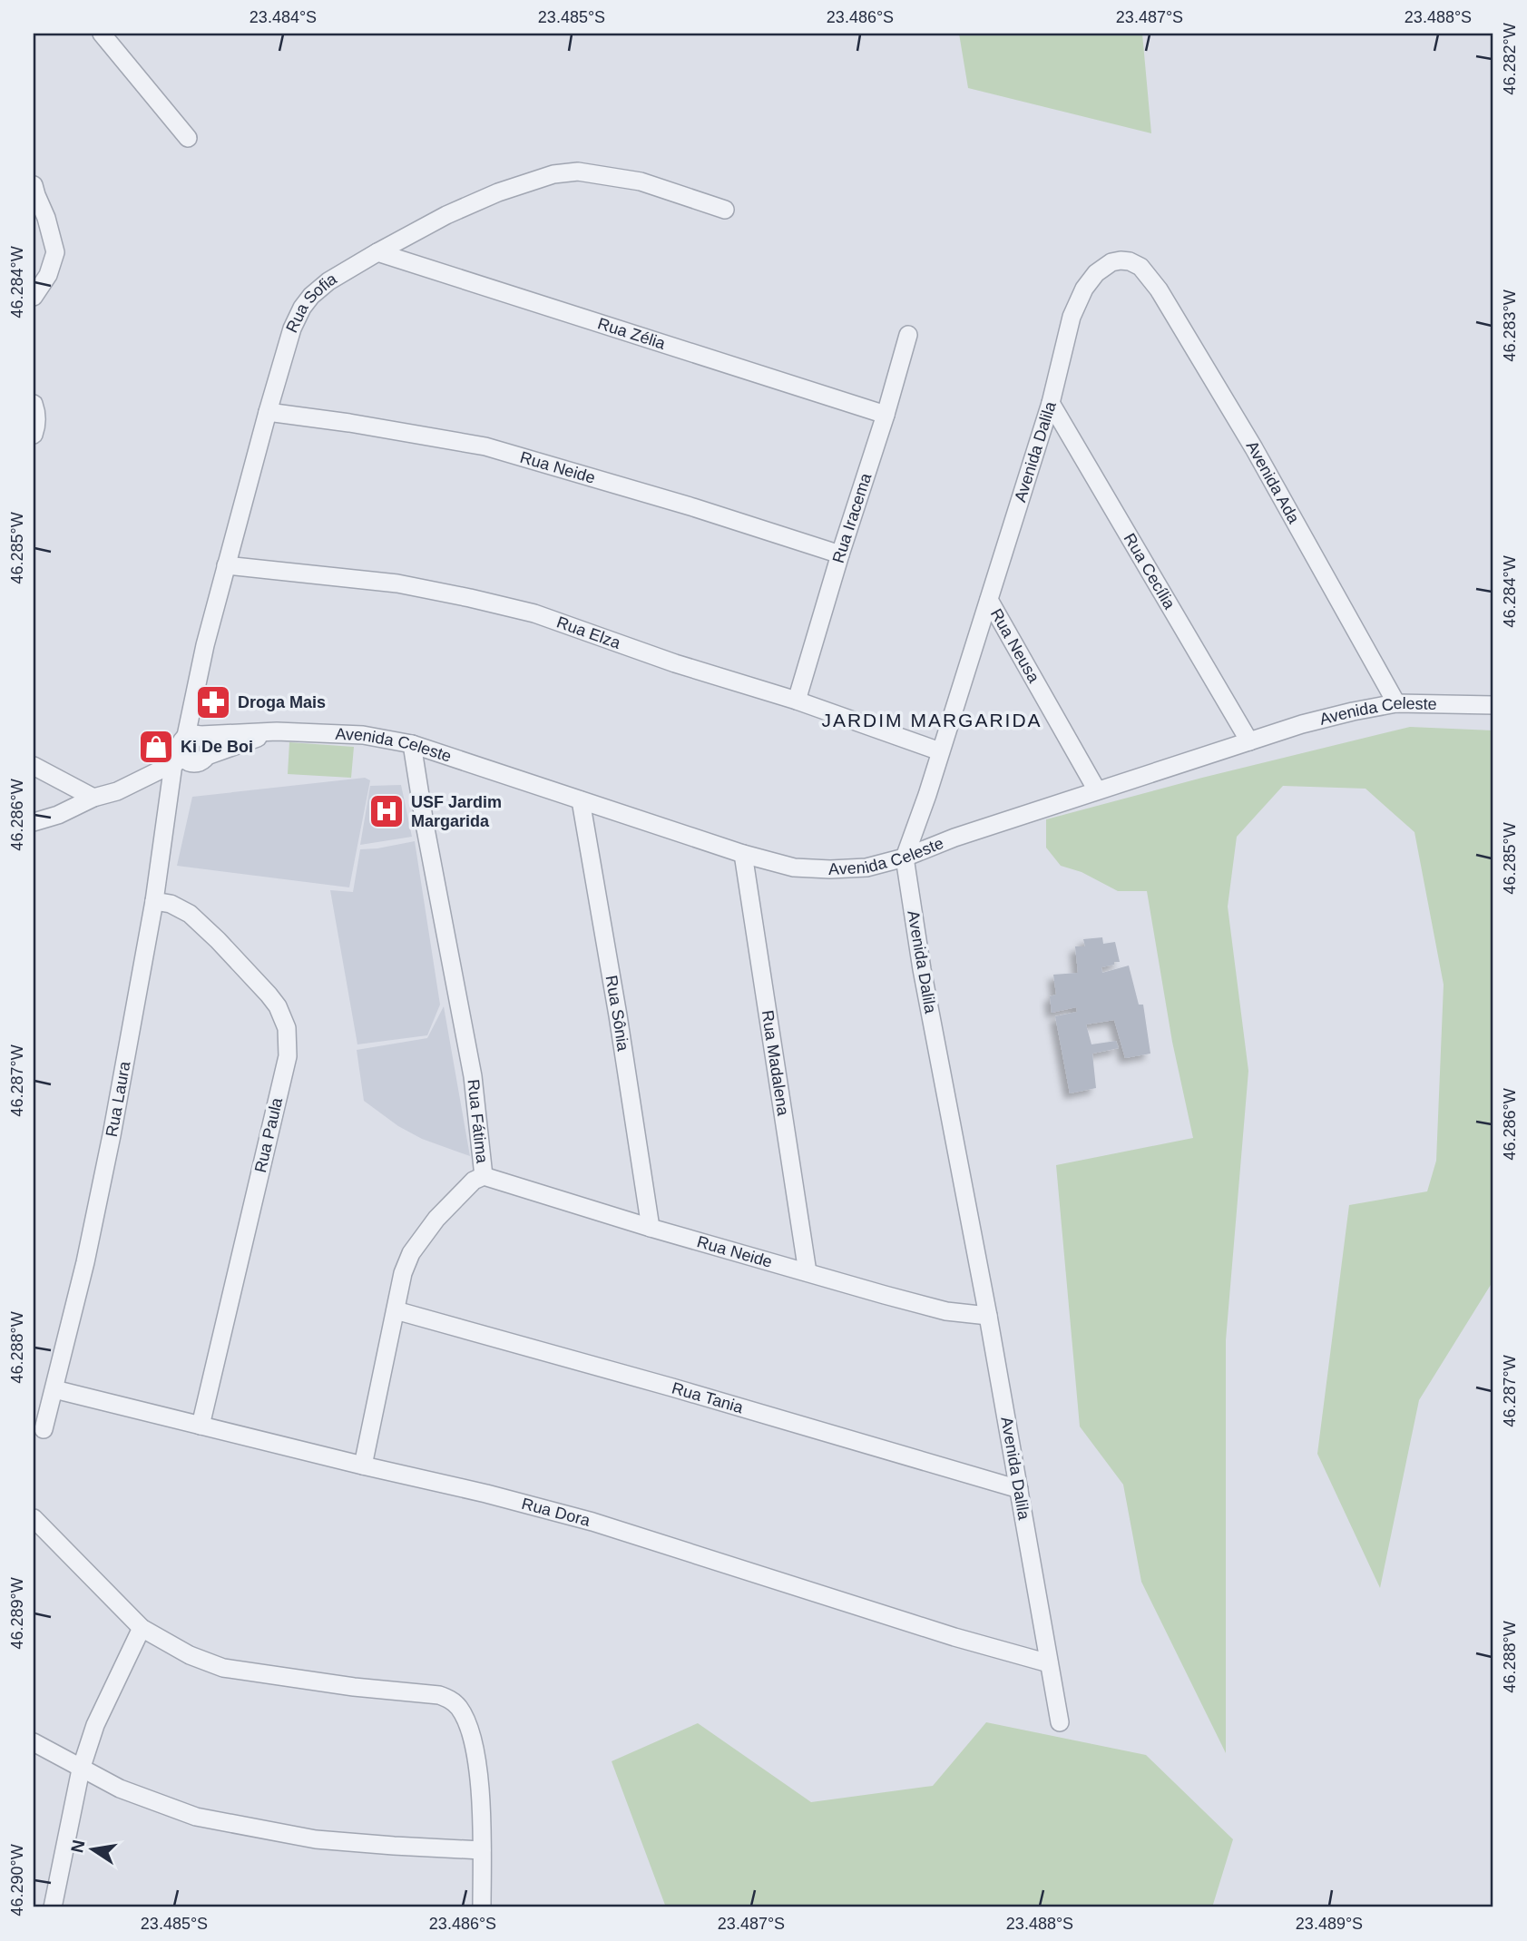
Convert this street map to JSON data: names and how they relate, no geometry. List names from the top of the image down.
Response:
{
  "streets": {
    "street": [
      "Rua Sofia",
      "Rua Zélia",
      "Avenida Dalila",
      "Rua Neide",
      "Avenida Ada",
      "Rua Iracema",
      "Rua Cecília",
      "Rua Elza",
      "Rua Neusa",
      "Avenida Celeste",
      "Rua Sônia",
      "Rua Madalena",
      "Rua Laura",
      "Rua Fátima",
      "Rua Paula",
      "Rua Tania",
      "Rua Dora"
    ]
  },
  "crossings": [
    ["Rua Sofia", "Rua Zélia"],
    ["Rua Sofia", "Rua Neide"],
    ["Rua Sofia", "Rua Elza"],
    ["Rua Sofia", "Avenida Celeste"],
    ["Rua Sofia", "Rua Laura"],
    ["Rua Zélia", "Rua Iracema"],
    ["Avenida Dalila", "Rua Neide"],
    ["Avenida Dalila", "Avenida Ada"],
    ["Avenida Dalila", "Rua Cecília"],
    ["Avenida Dalila", "Rua Elza"],
    ["Avenida Dalila", "Rua Neusa"],
    ["Avenida Dalila", "Avenida Celeste"],
    ["Avenida Dalila", "Rua Tania"],
    ["Avenida Dalila", "Rua Dora"],
    ["Rua Neide", "Rua Iracema"],
    ["Rua Neide", "Rua Sônia"],
    ["Rua Neide", "Rua Madalena"],
    ["Rua Neide", "Rua Fátima"],
    ["Avenida Ada", "Avenida Celeste"],
    ["Rua Iracema", "Rua Elza"],
    ["Rua Cecília", "Avenida Celeste"],
    ["Rua Neusa", "Avenida Celeste"],
    ["Avenida Celeste", "Rua Sônia"],
    ["Avenida Celeste", "Rua Madalena"],
    ["Avenida Celeste", "Rua Laura"],
    ["Avenida Celeste", "Rua Fátima"],
    ["Rua Laura", "Rua Paula"],
    ["Rua Laura", "Rua Dora"],
    ["Rua Fátima", "Rua Tania"],
    ["Rua Fátima", "Rua Dora"],
    ["Rua Paula", "Rua Dora"]
  ],
  "districts": ["JARDIM MARGARIDA"],
  "places": {
    "pharmacy": ["Droga Mais"],
    "shop": ["Ki De Boi"],
    "hospital": ["USF Jardim Margarida"]
  },
  "north": "left",
  "coordinates": [
    "23.484°S",
    "23.485°S",
    "23.486°S",
    "23.487°S",
    "23.488°S",
    "46.282°W",
    "46.284°W",
    "46.283°W",
    "46.285°W",
    "46.286°W",
    "46.287°W",
    "46.288°W",
    "46.289°W",
    "46.290°W",
    "23.489°S"
  ]
}
